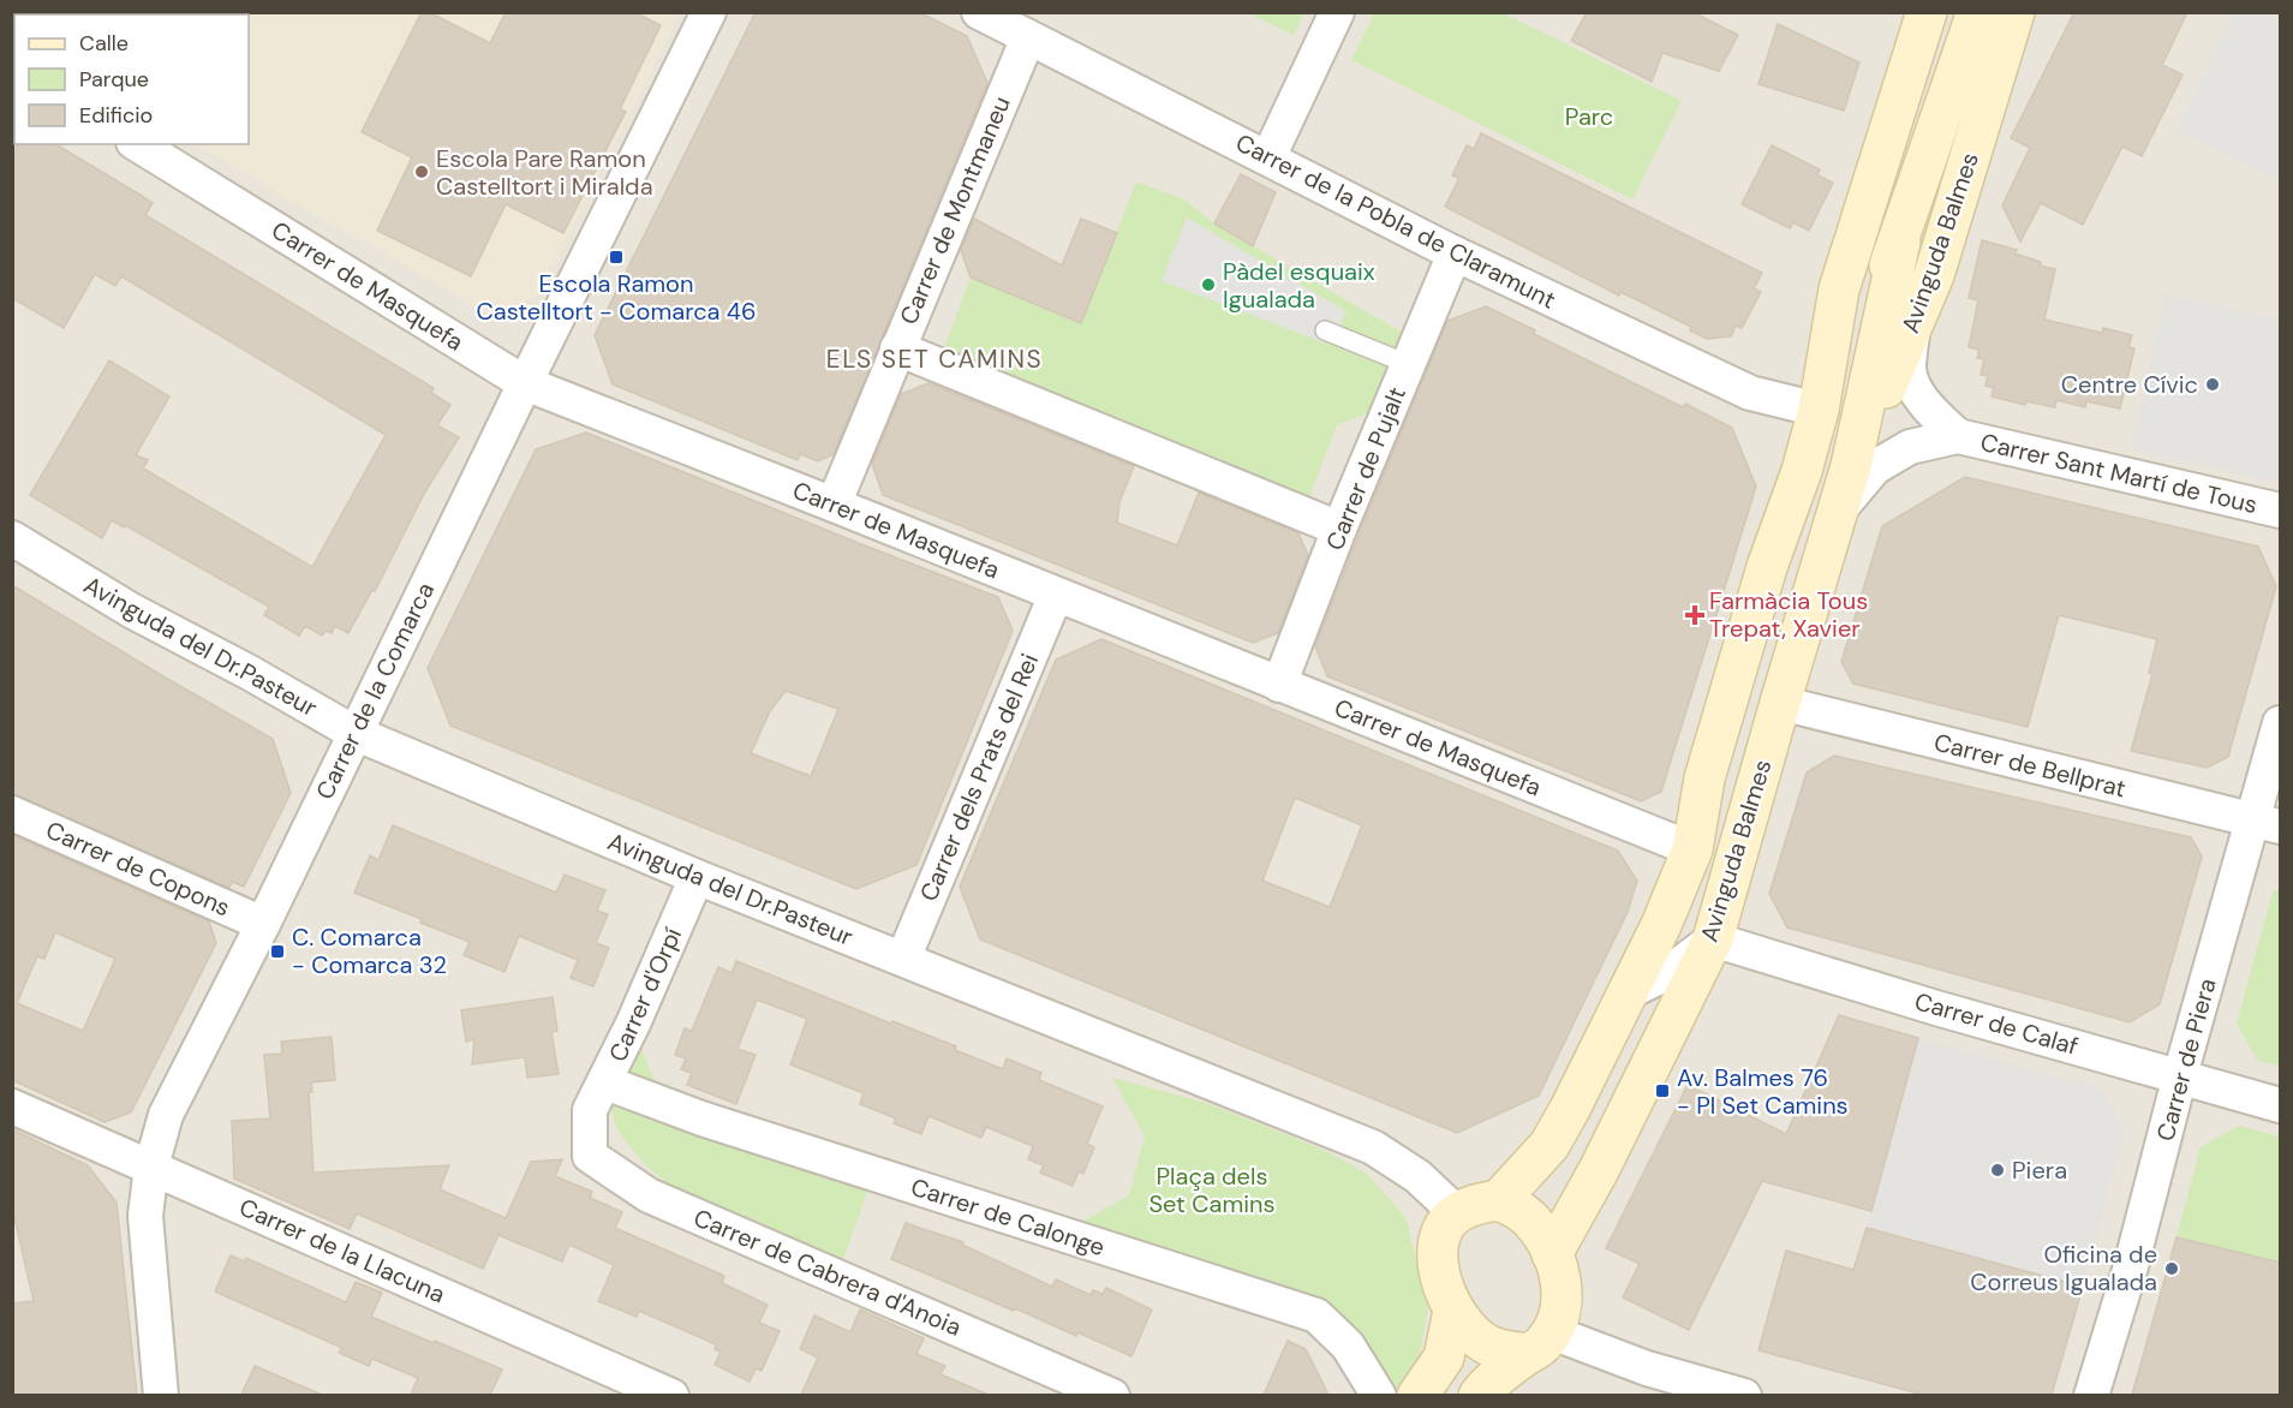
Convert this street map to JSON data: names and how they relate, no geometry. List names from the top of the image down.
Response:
{
  "streets": {
    "street": [
      "Carrer de Montmaneu",
      "Carrer de la Pobla de Claramunt",
      "Avinguda Balmes",
      "Carrer de Masquefa",
      "Carrer de Pujalt",
      "Carrer Sant Martí de Tous",
      "Avinguda del Dr.Pasteur",
      "Carrer de la Comarca",
      "Carrer de Bellprat",
      "Carrer dels Prats del Rei",
      "Carrer de Copons",
      "Carrer d'Orpí",
      "Carrer de Calaf",
      "Carrer de Piera",
      "Carrer de Calonge",
      "Carrer de la Llacuna",
      "Carrer de Cabrera d'Anoia"
    ]
  },
  "crossings": [
    ["Carrer de Montmaneu", "Carrer de la Pobla de Claramunt"],
    ["Carrer de Montmaneu", "Carrer de Masquefa"],
    ["Carrer de la Pobla de Claramunt", "Avinguda Balmes"],
    ["Carrer de la Pobla de Claramunt", "Carrer de Pujalt"],
    ["Avinguda Balmes", "Carrer de Masquefa"],
    ["Avinguda Balmes", "Avinguda del Dr.Pasteur"],
    ["Avinguda Balmes", "Carrer de Bellprat"],
    ["Avinguda Balmes", "Carrer de Calaf"],
    ["Carrer de Masquefa", "Carrer de Pujalt"],
    ["Carrer de Masquefa", "Carrer de la Comarca"],
    ["Carrer de Masquefa", "Carrer dels Prats del Rei"],
    ["Avinguda del Dr.Pasteur", "Carrer de la Comarca"],
    ["Avinguda del Dr.Pasteur", "Carrer dels Prats del Rei"],
    ["Avinguda del Dr.Pasteur", "Carrer d'Orpí"],
    ["Carrer de la Comarca", "Carrer de Copons"],
    ["Carrer de la Comarca", "Carrer de la Llacuna"],
    ["Carrer de Bellprat", "Carrer de Piera"],
    ["Carrer d'Orpí", "Carrer de Calonge"],
    ["Carrer d'Orpí", "Carrer de Cabrera d'Anoia"],
    ["Carrer de Calaf", "Carrer de Piera"],
    ["Carrer de Calonge", "Carrer de Cabrera d'Anoia"]
  ],
  "districts": ["ELS SET CAMINS"],
  "parks": ["Parc", "Plaça dels Set Camins"],
  "places": {
    "other": [
      "Escola Pare Ramon Castelltort i Miralda",
      "Pàdel esquaix Igualada",
      "Centre Cívic",
      "Piera",
      "Oficina de Correus Igualada"
    ],
    "transit": ["Escola Ramon Castelltort - Comarca 46", "C. Comarca - Comarca 32", "Av. Balmes 76 - Pl Set Camins"],
    "health": ["Farmàcia Tous Trepat, Xavier"]
  },
  "legend": ["Calle", "Parque", "Edificio"]
}
